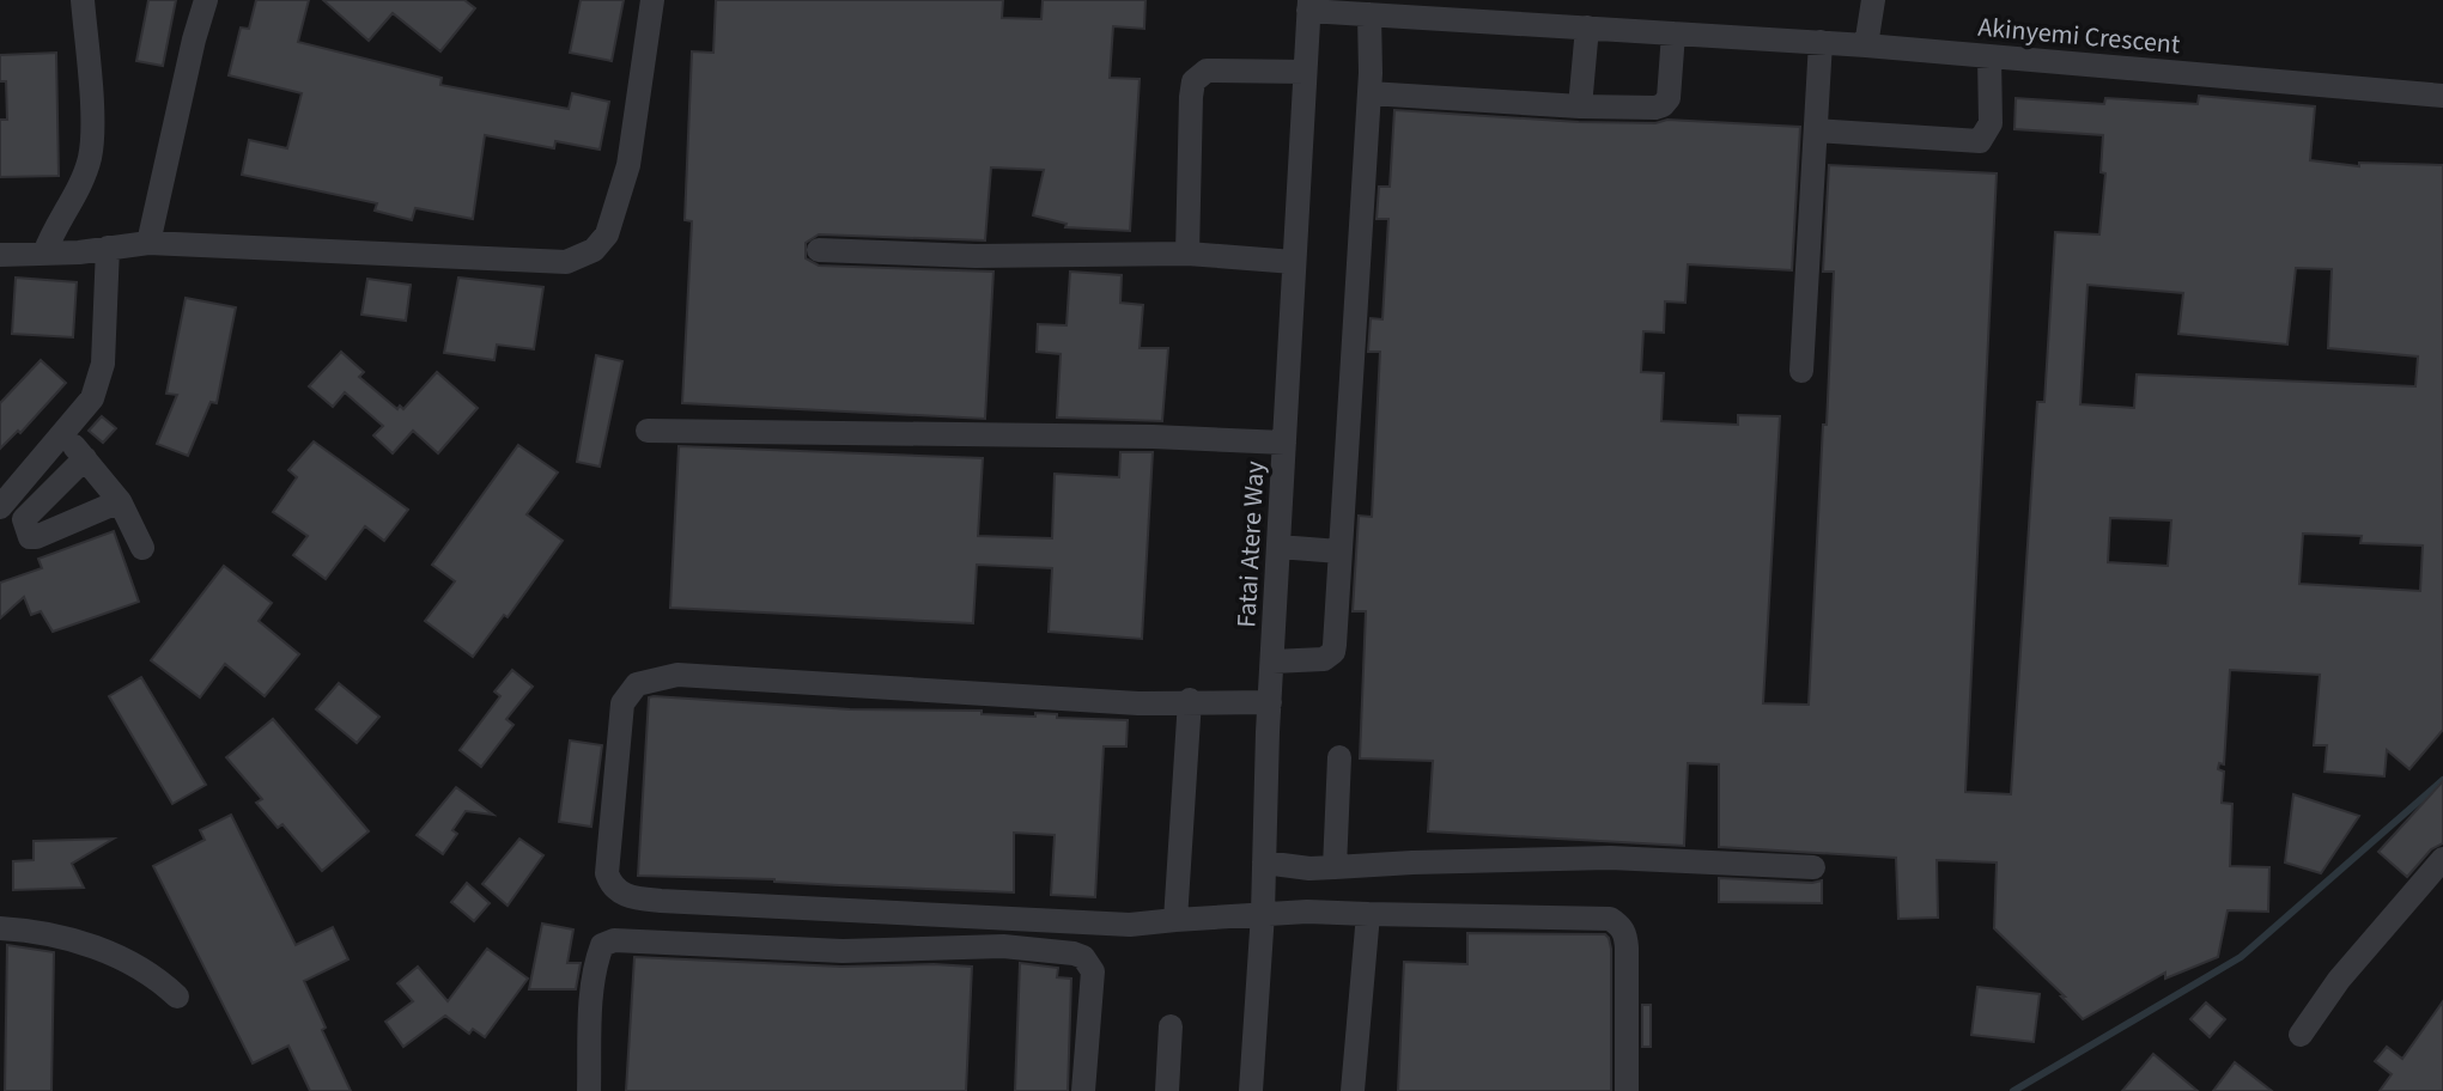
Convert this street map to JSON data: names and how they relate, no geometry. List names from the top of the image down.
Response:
{
  "streets": {
    "street": ["Akinyemi Crescent", "Fatai Atere Way"]
  },
  "crossings": [
    ["Akinyemi Crescent", "Fatai Atere Way"]
  ]
}
